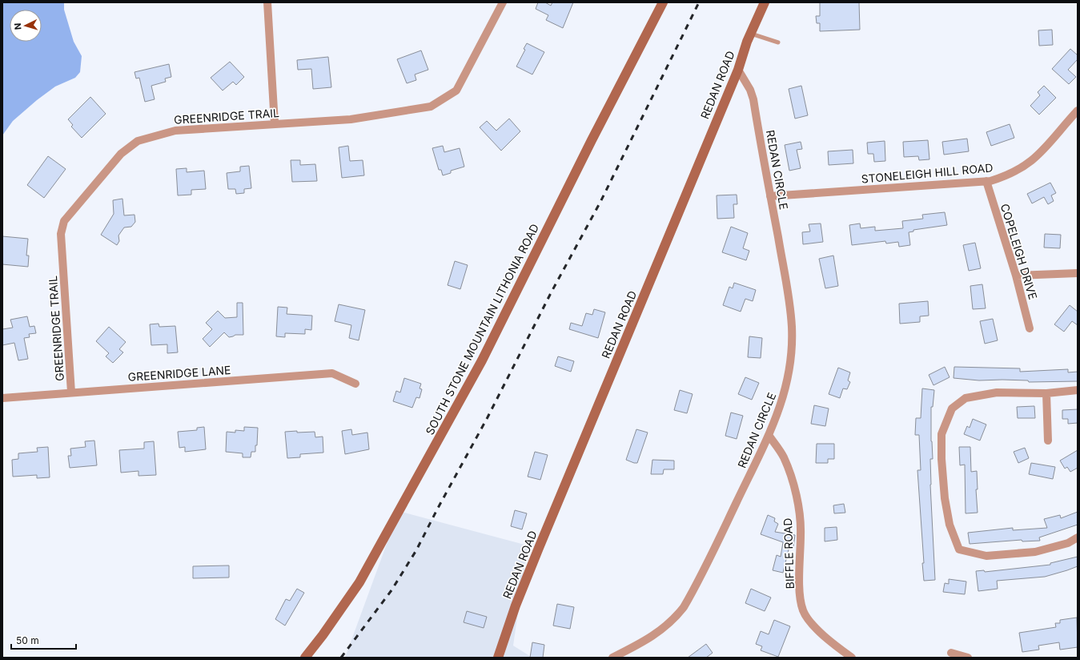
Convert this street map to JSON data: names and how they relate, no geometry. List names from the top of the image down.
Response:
{
  "streets": {
    "main road": ["REDAN ROAD", "SOUTH STONE MOUNTAIN LITHONIA ROAD"],
    "street": [
      "GREENRIDGE TRAIL",
      "REDAN CIRCLE",
      "STONELEIGH HILL ROAD",
      "COPELEIGH DRIVE",
      "GREENRIDGE LANE",
      "BIFFLE ROAD"
    ]
  },
  "crossings": [
    ["REDAN ROAD", "REDAN CIRCLE"],
    ["GREENRIDGE TRAIL", "GREENRIDGE LANE"],
    ["REDAN CIRCLE", "STONELEIGH HILL ROAD"],
    ["REDAN CIRCLE", "BIFFLE ROAD"],
    ["STONELEIGH HILL ROAD", "COPELEIGH DRIVE"]
  ],
  "scale_bar": "50 m",
  "north": "left"
}
